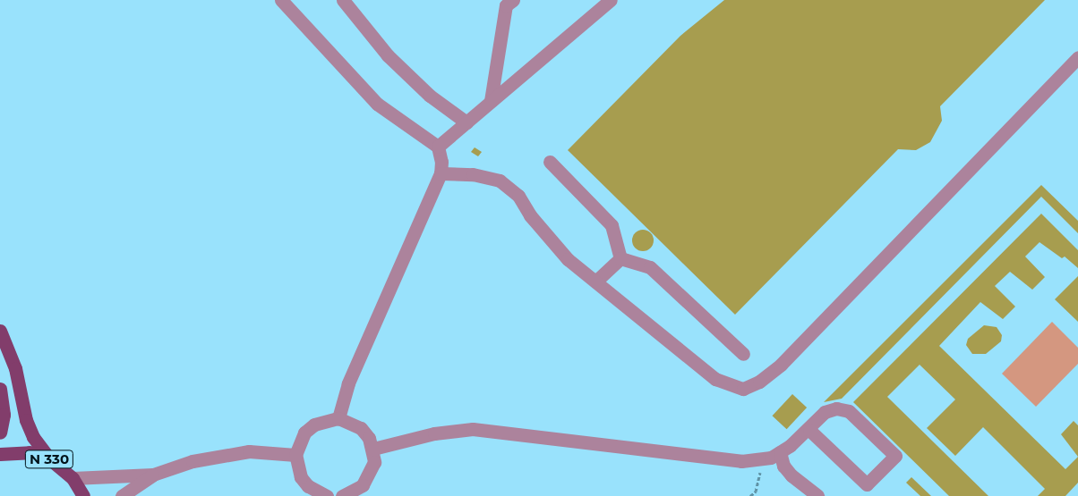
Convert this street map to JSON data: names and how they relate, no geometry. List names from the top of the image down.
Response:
{
  "streets": {
    "main road": ["N 330"]
  }
}
